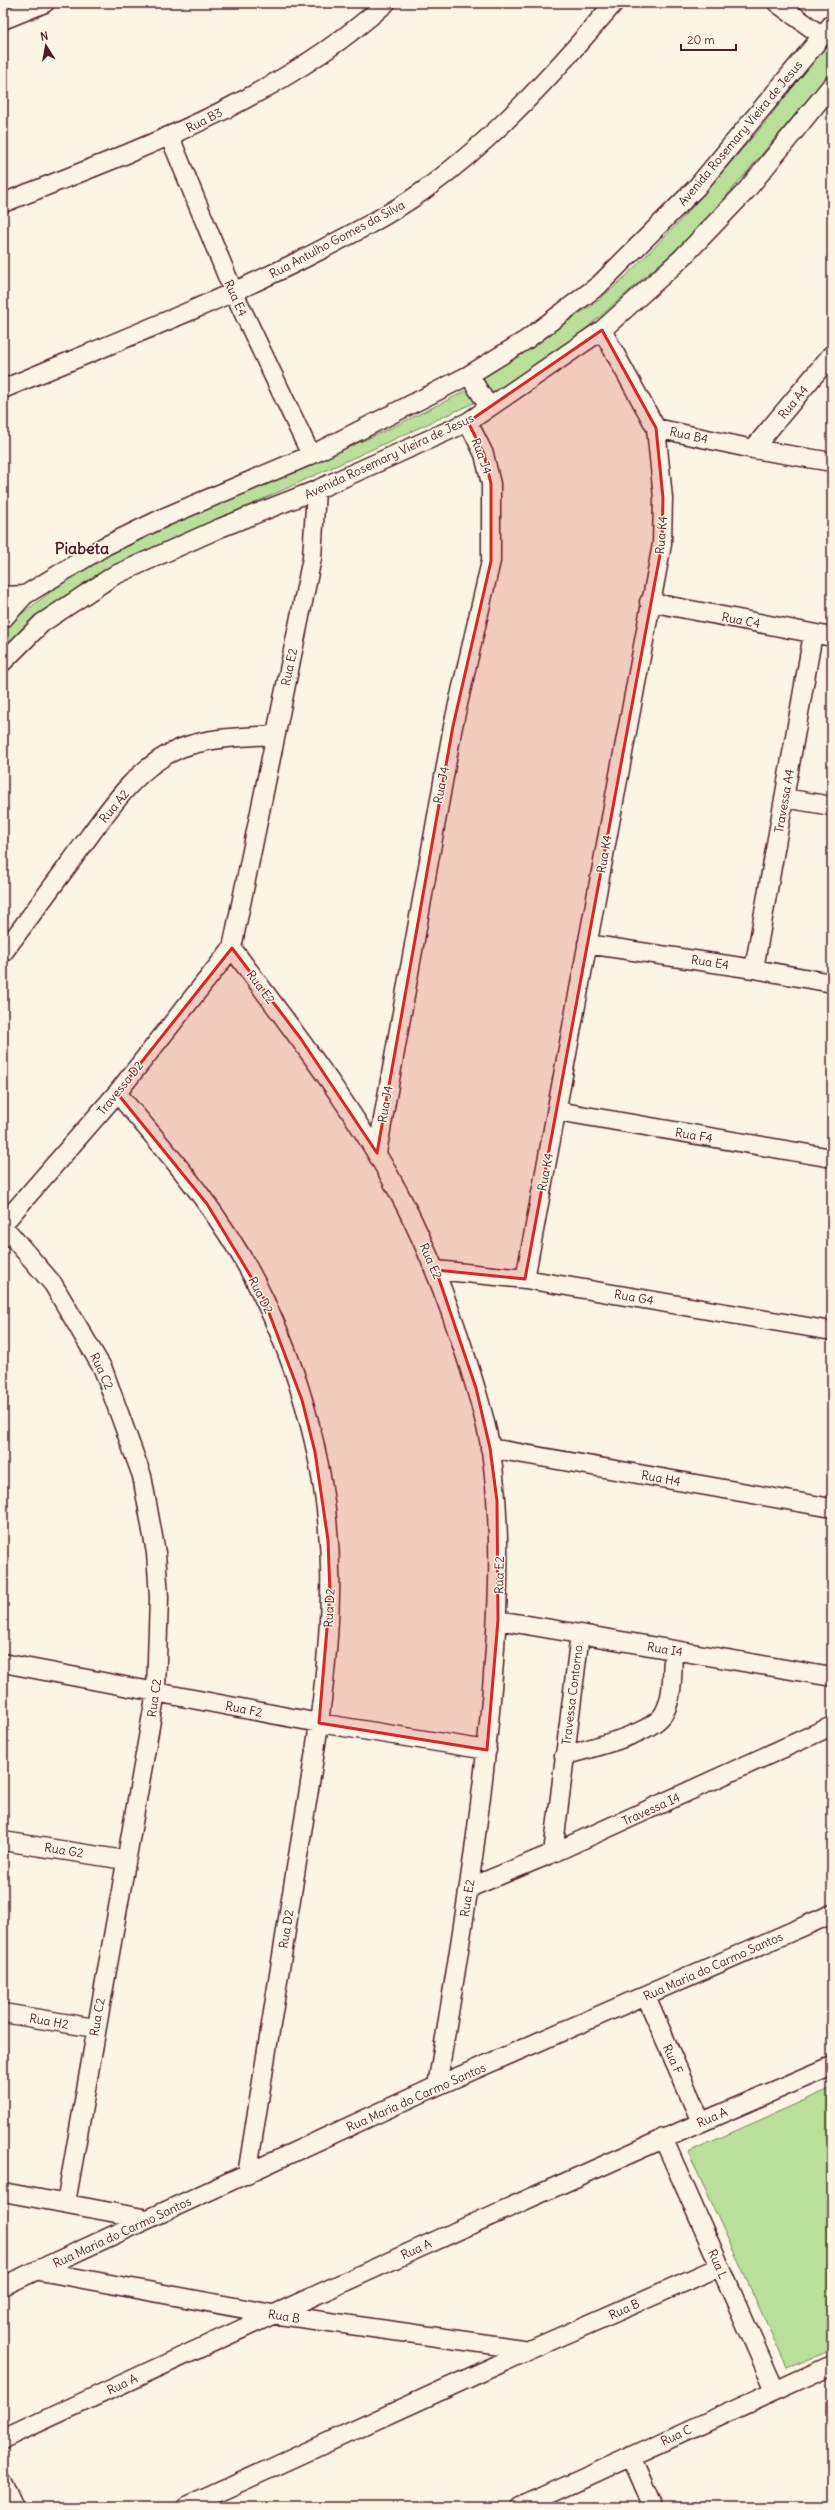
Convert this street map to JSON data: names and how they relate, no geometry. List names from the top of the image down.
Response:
{
  "streets": {
    "street": [
      "Rua B3",
      "Avenida Rosemary Vieira de Jesus",
      "Rua Antulho Gomes da Silva",
      "Rua E4",
      "Rua A4",
      "Rua B4",
      "Rua J4",
      "Rua K4",
      "Rua C4",
      "Rua E2",
      "Travessa A4",
      "Rua A2",
      "Travessa D2",
      "Rua F4",
      "Rua D2",
      "Rua G4",
      "Rua C2",
      "Rua H4",
      "Rua I4",
      "Travessa Contorno",
      "Rua F2",
      "Travessa I4",
      "Rua G2",
      "Rua Maria do Carmo Santos",
      "Rua H2",
      "Rua F",
      "Rua A",
      "Rua L",
      "Rua B",
      "Rua C"
    ]
  },
  "crossings": [
    ["Rua B3", "Rua E4"],
    ["Avenida Rosemary Vieira de Jesus", "Rua E4"],
    ["Avenida Rosemary Vieira de Jesus", "Rua B4"],
    ["Avenida Rosemary Vieira de Jesus", "Rua J4"],
    ["Avenida Rosemary Vieira de Jesus", "Rua E2"],
    ["Rua Antulho Gomes da Silva", "Rua E4"],
    ["Rua E4", "Rua K4"],
    ["Rua E4", "Travessa A4"],
    ["Rua A4", "Rua B4"],
    ["Rua B4", "Rua K4"],
    ["Rua J4", "Rua E2"],
    ["Rua K4", "Rua C4"],
    ["Rua K4", "Rua F4"],
    ["Rua K4", "Rua G4"],
    ["Rua C4", "Travessa A4"],
    ["Rua E2", "Rua A2"],
    ["Rua E2", "Travessa D2"],
    ["Rua E2", "Rua G4"],
    ["Rua E2", "Rua H4"],
    ["Rua E2", "Rua I4"],
    ["Rua E2", "Rua F2"],
    ["Rua E2", "Travessa I4"],
    ["Rua E2", "Rua Maria do Carmo Santos"],
    ["Travessa D2", "Rua D2"],
    ["Travessa D2", "Rua C2"],
    ["Rua D2", "Rua F2"],
    ["Rua D2", "Rua Maria do Carmo Santos"],
    ["Rua C2", "Rua F2"],
    ["Rua C2", "Rua G2"],
    ["Rua C2", "Rua H2"],
    ["Rua I4", "Travessa Contorno"],
    ["Travessa Contorno", "Travessa I4"],
    ["Rua Maria do Carmo Santos", "Rua F"],
    ["Rua Maria do Carmo Santos", "Rua B"],
    ["Rua F", "Rua A"],
    ["Rua A", "Rua L"],
    ["Rua A", "Rua B"],
    ["Rua L", "Rua B"],
    ["Rua L", "Rua C"]
  ],
  "districts": ["Piabeta"],
  "scale_bar": "20 m",
  "north": "top"
}
